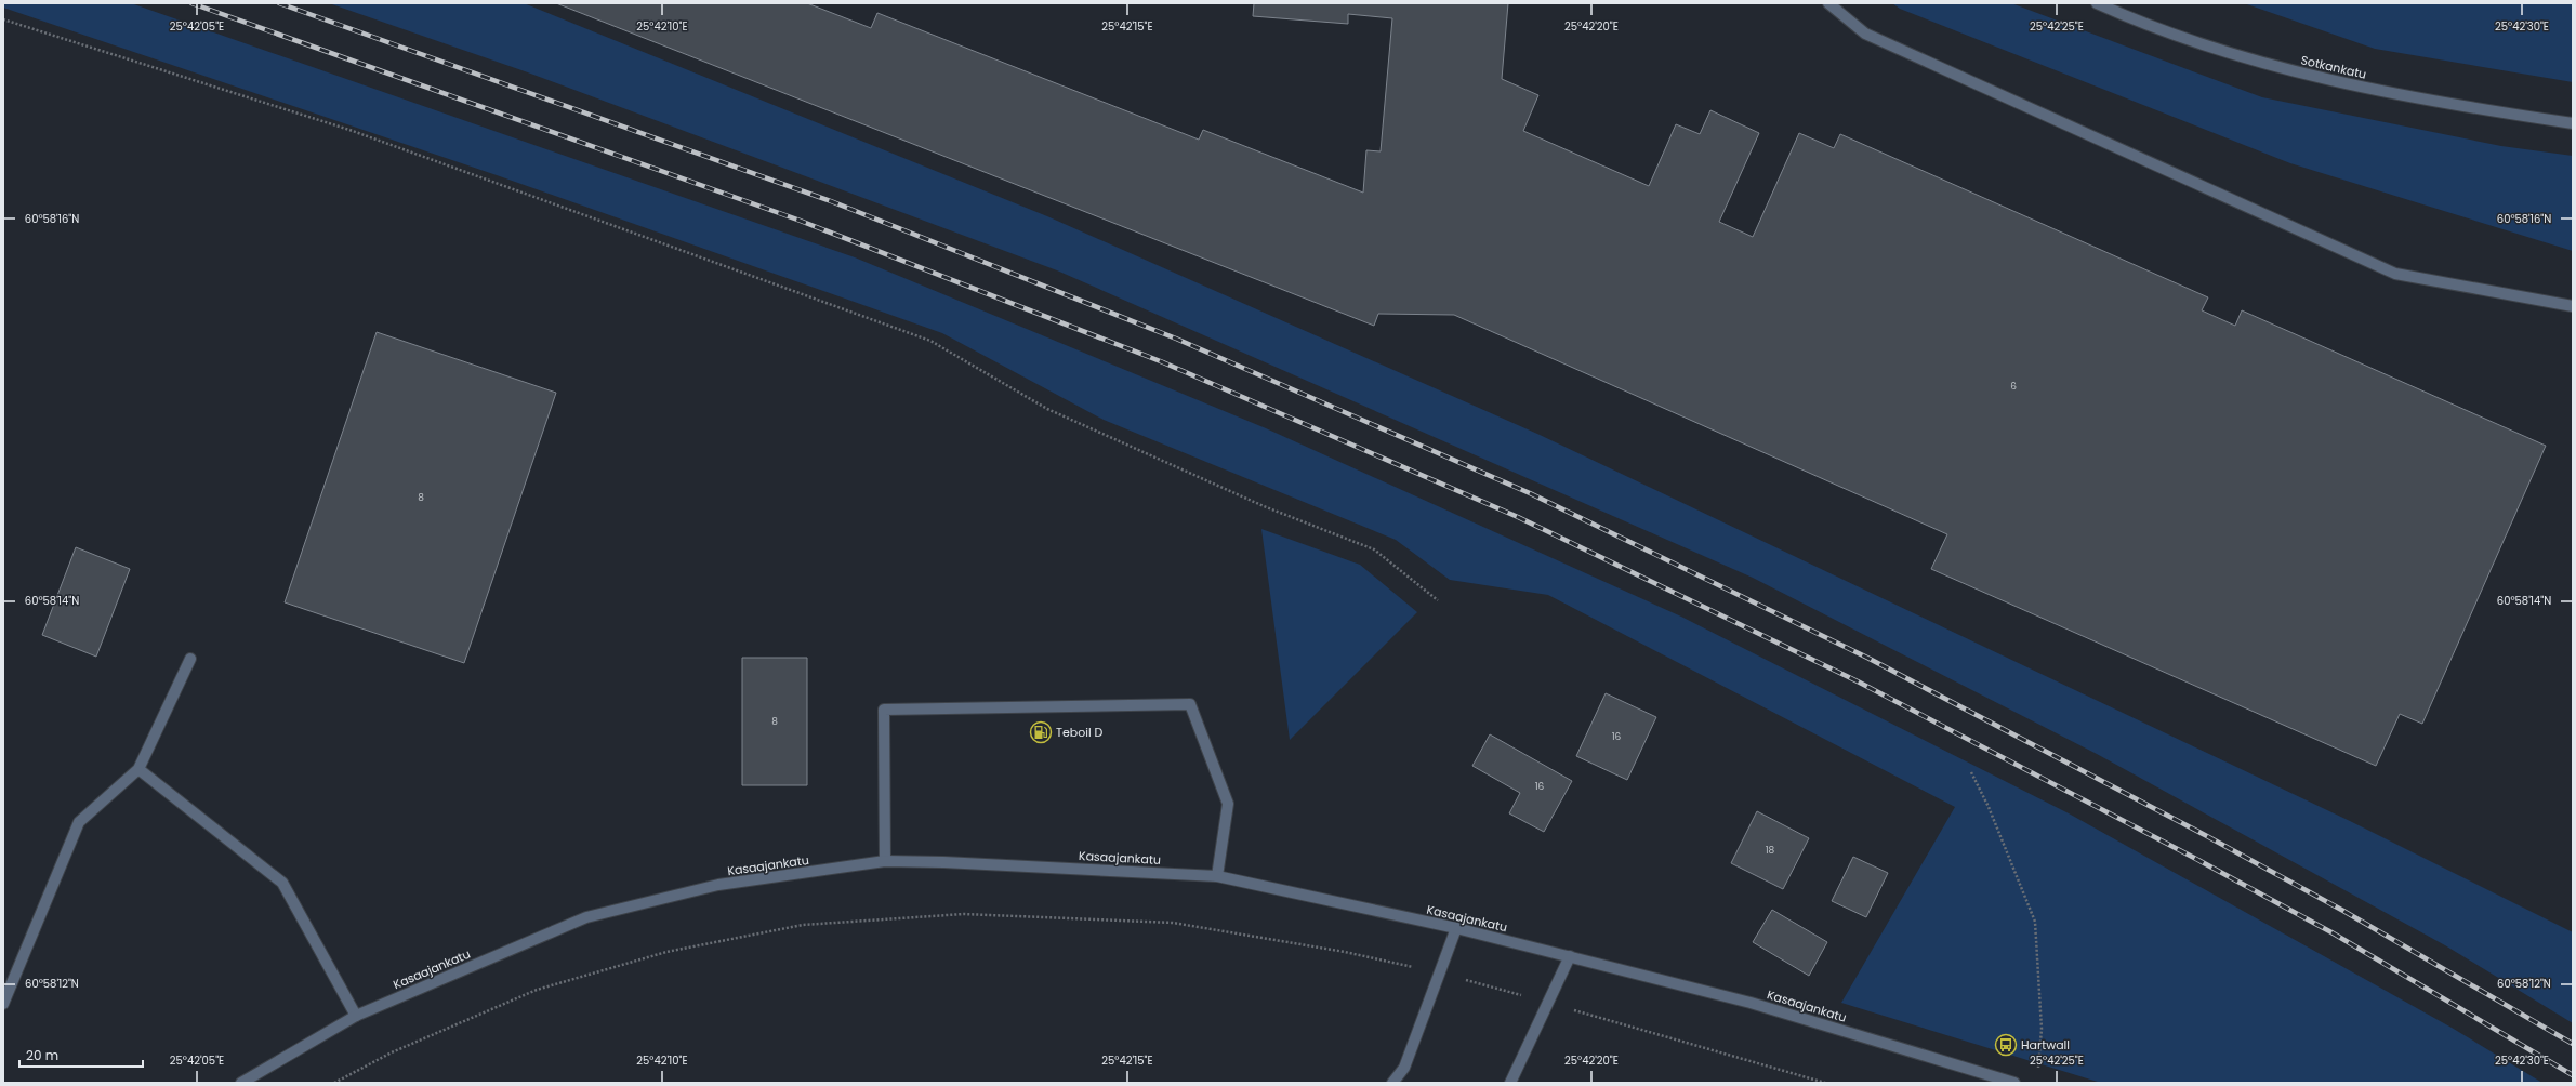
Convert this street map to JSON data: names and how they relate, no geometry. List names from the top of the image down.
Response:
{
  "streets": {
    "street": ["Sotkankatu", "Kasaajankatu"]
  },
  "places": {
    "fuel station": ["Teboil D"],
    "bus stop": ["Hartwall"]
  },
  "house_numbers": [
    "6",
    "8",
    "8",
    "16",
    "16",
    "18"
  ],
  "scale_bar": "20 m",
  "coordinates": [
    "25°42'05\"E",
    "25°42'10\"E",
    "25°42'15\"E",
    "25°42'20\"E",
    "25°42'25\"E",
    "25°42'30\"E",
    "60°58'16\"N",
    "60°58'14\"N",
    "60°58'12\"N"
  ]
}
